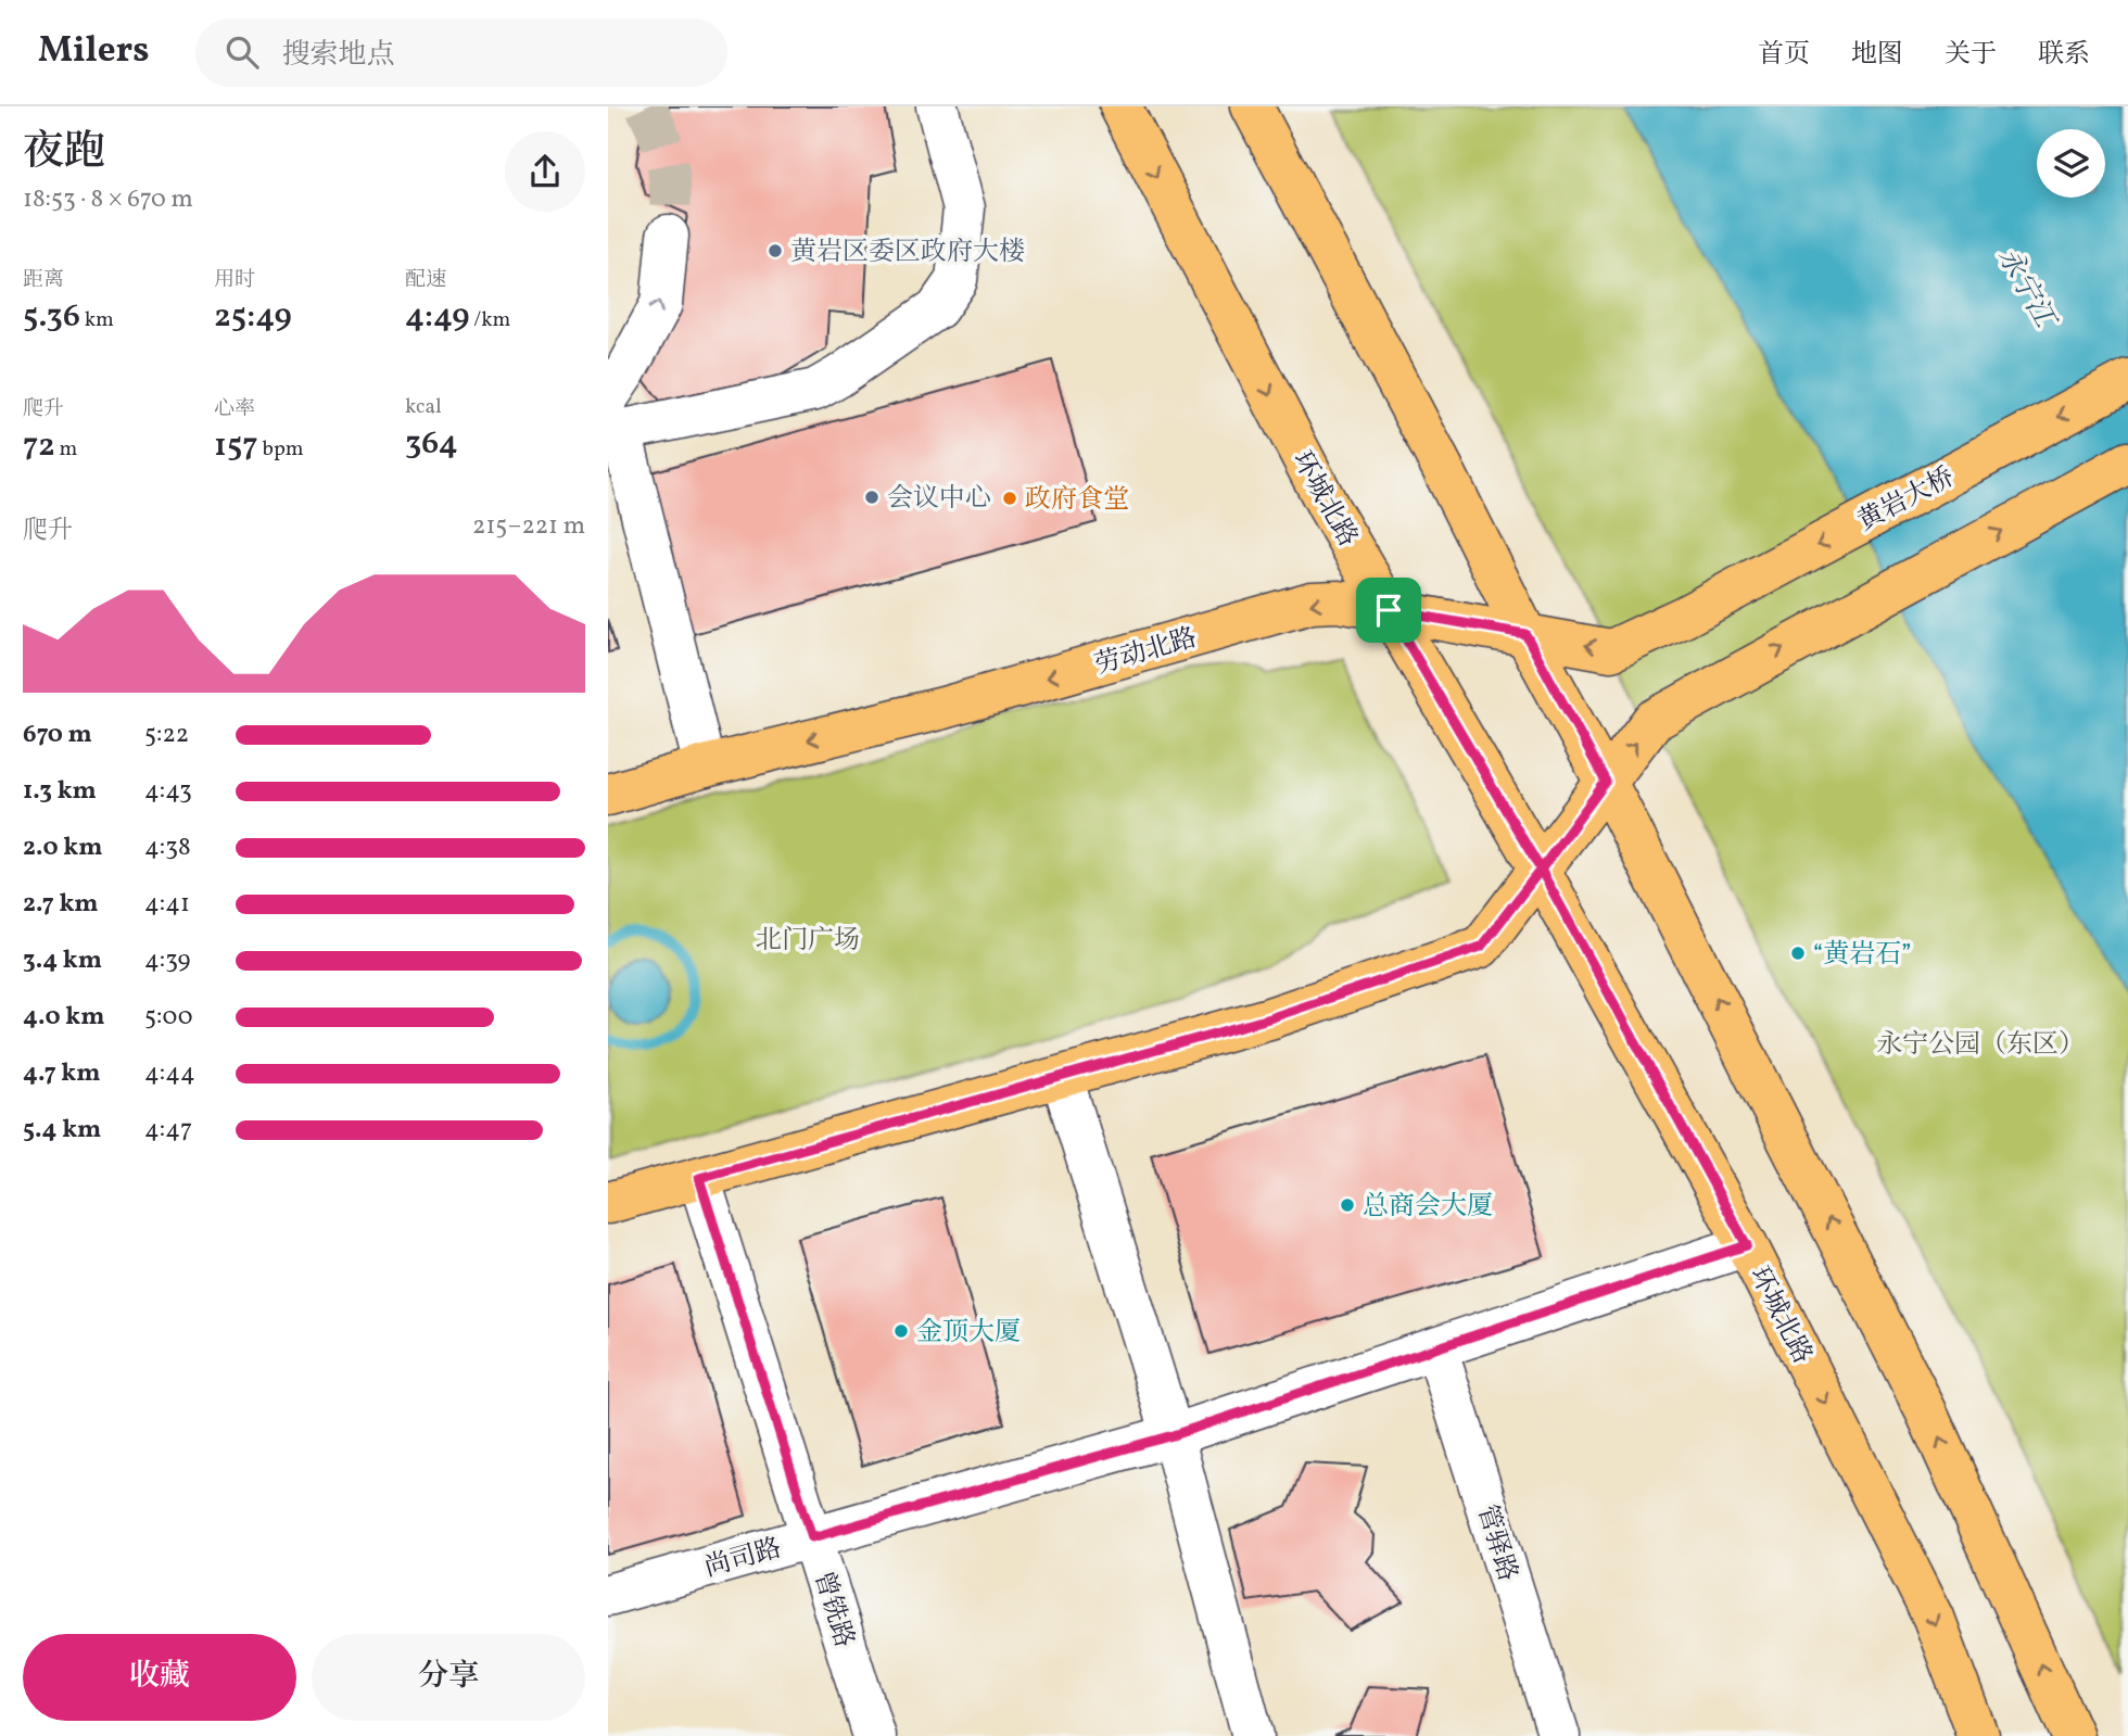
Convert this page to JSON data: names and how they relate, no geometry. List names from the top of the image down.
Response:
{
  "streets": {
    "main road": ["环城北路", "黄岩大桥", "劳动北路"],
    "street": ["管驿路", "尚司路", "曾铣路"]
  },
  "crossings": [
    ["环城北路", "劳动北路"],
    ["环城北路", "尚司路"],
    ["黄岩大桥", "劳动北路"],
    ["管驿路", "尚司路"],
    ["尚司路", "曾铣路"]
  ],
  "water": ["永宁江"],
  "parks": ["北门广场", "永宁公园（东区）"],
  "places": [
    "黄岩区委区政府大楼",
    "会议中心",
    "政府食堂",
    "“黄岩石”",
    "总商会大厦",
    "金顶大厦"
  ],
  "page": {
    "header": "Milers",
    "search": "搜索地点",
    "nav": [
      "首页",
      "地图",
      "关于",
      "联系"
    ],
    "heading": ["夜跑", "18:53 · 8 × 670 m"],
    "stats": [
      ["距离", "5.36 km"],
      ["用时", "25:49"],
      ["配速", "4:49 /km"],
      ["爬升", "72 m"],
      ["心率", "157 bpm"],
      ["kcal", "364"]
    ],
    "chart": ["爬升", "215–221 m"],
    "list": [
      {
        "name": "670 m",
        "note": "5:22"
      },
      {
        "name": "1.3 km",
        "note": "4:43"
      },
      {
        "name": "2.0 km",
        "note": "4:38"
      },
      {
        "name": "2.7 km",
        "note": "4:41"
      },
      {
        "name": "3.4 km",
        "note": "4:39"
      },
      {
        "name": "4.0 km",
        "note": "5:00"
      },
      {
        "name": "4.7 km",
        "note": "4:44"
      },
      {
        "name": "5.4 km",
        "note": "4:47"
      }
    ],
    "buttons": ["收藏", "分享"]
  }
}
